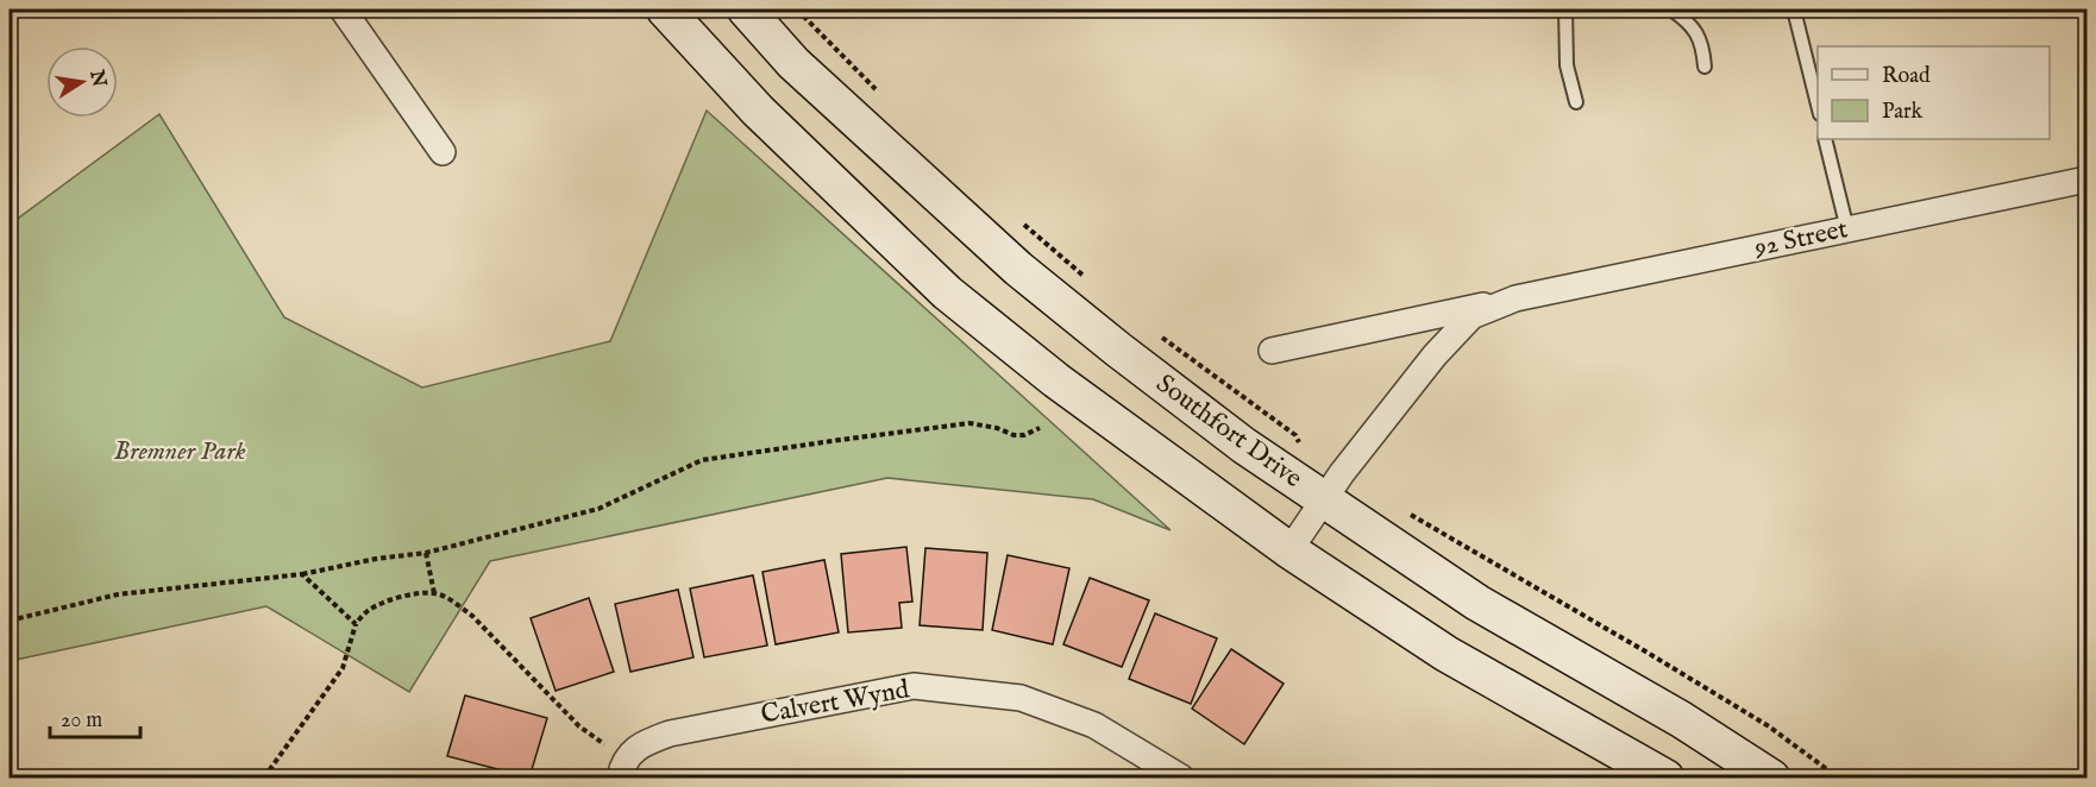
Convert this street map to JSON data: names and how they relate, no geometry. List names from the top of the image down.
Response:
{
  "streets": {
    "main road": ["Southfort Drive"],
    "street": ["92 Street", "Calvert Wynd"]
  },
  "crossings": [
    ["92 Street", "Southfort Drive"]
  ],
  "parks": ["Bremner Park"],
  "legend": ["Road", "Park"],
  "scale_bar": "20 m",
  "north": "right"
}
